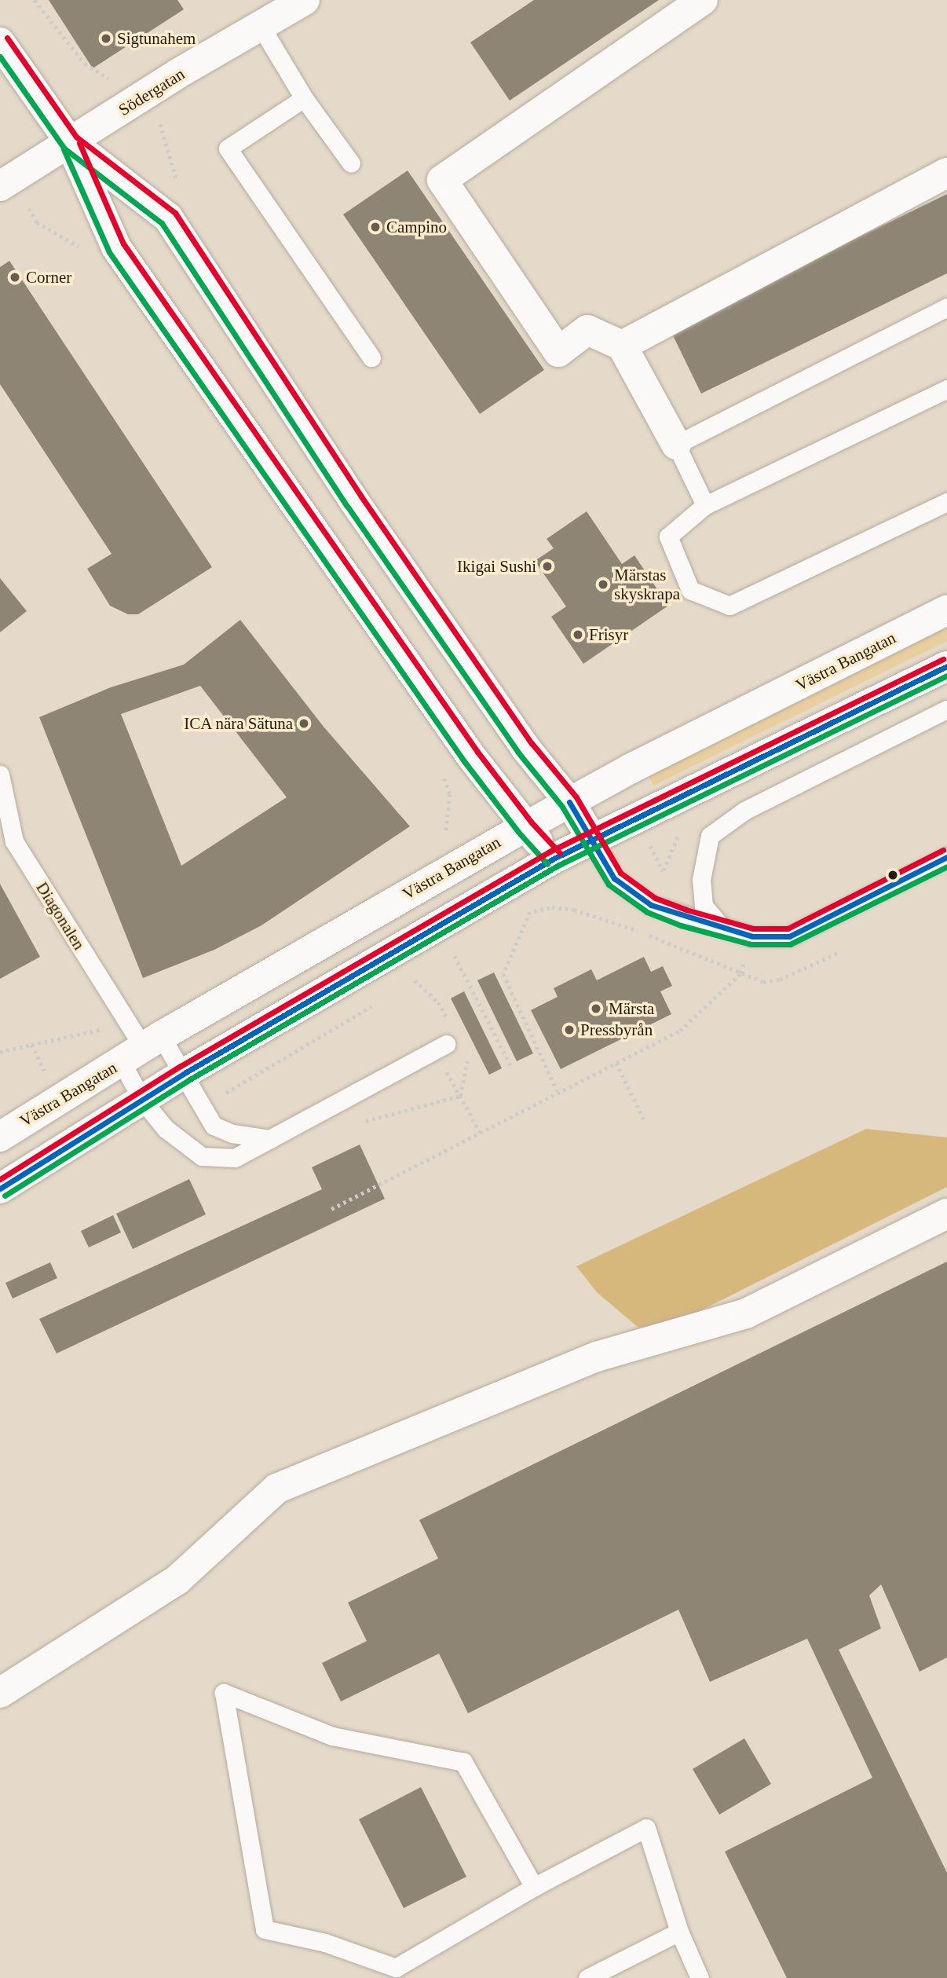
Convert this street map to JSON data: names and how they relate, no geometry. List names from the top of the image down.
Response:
{
  "streets": {
    "street": ["Södergatan", "Västra Bangatan"],
    "lane": ["Diagonalen"]
  },
  "crossings": [
    ["Västra Bangatan", "Diagonalen"]
  ],
  "places": [
    "Sigtunahem",
    "Campino",
    "Corner",
    "Ikigai Sushi",
    "Märstas skyskrapa",
    "Frisyr",
    "ICA nära Sätuna",
    "Märsta",
    "Pressbyrån"
  ]
}
